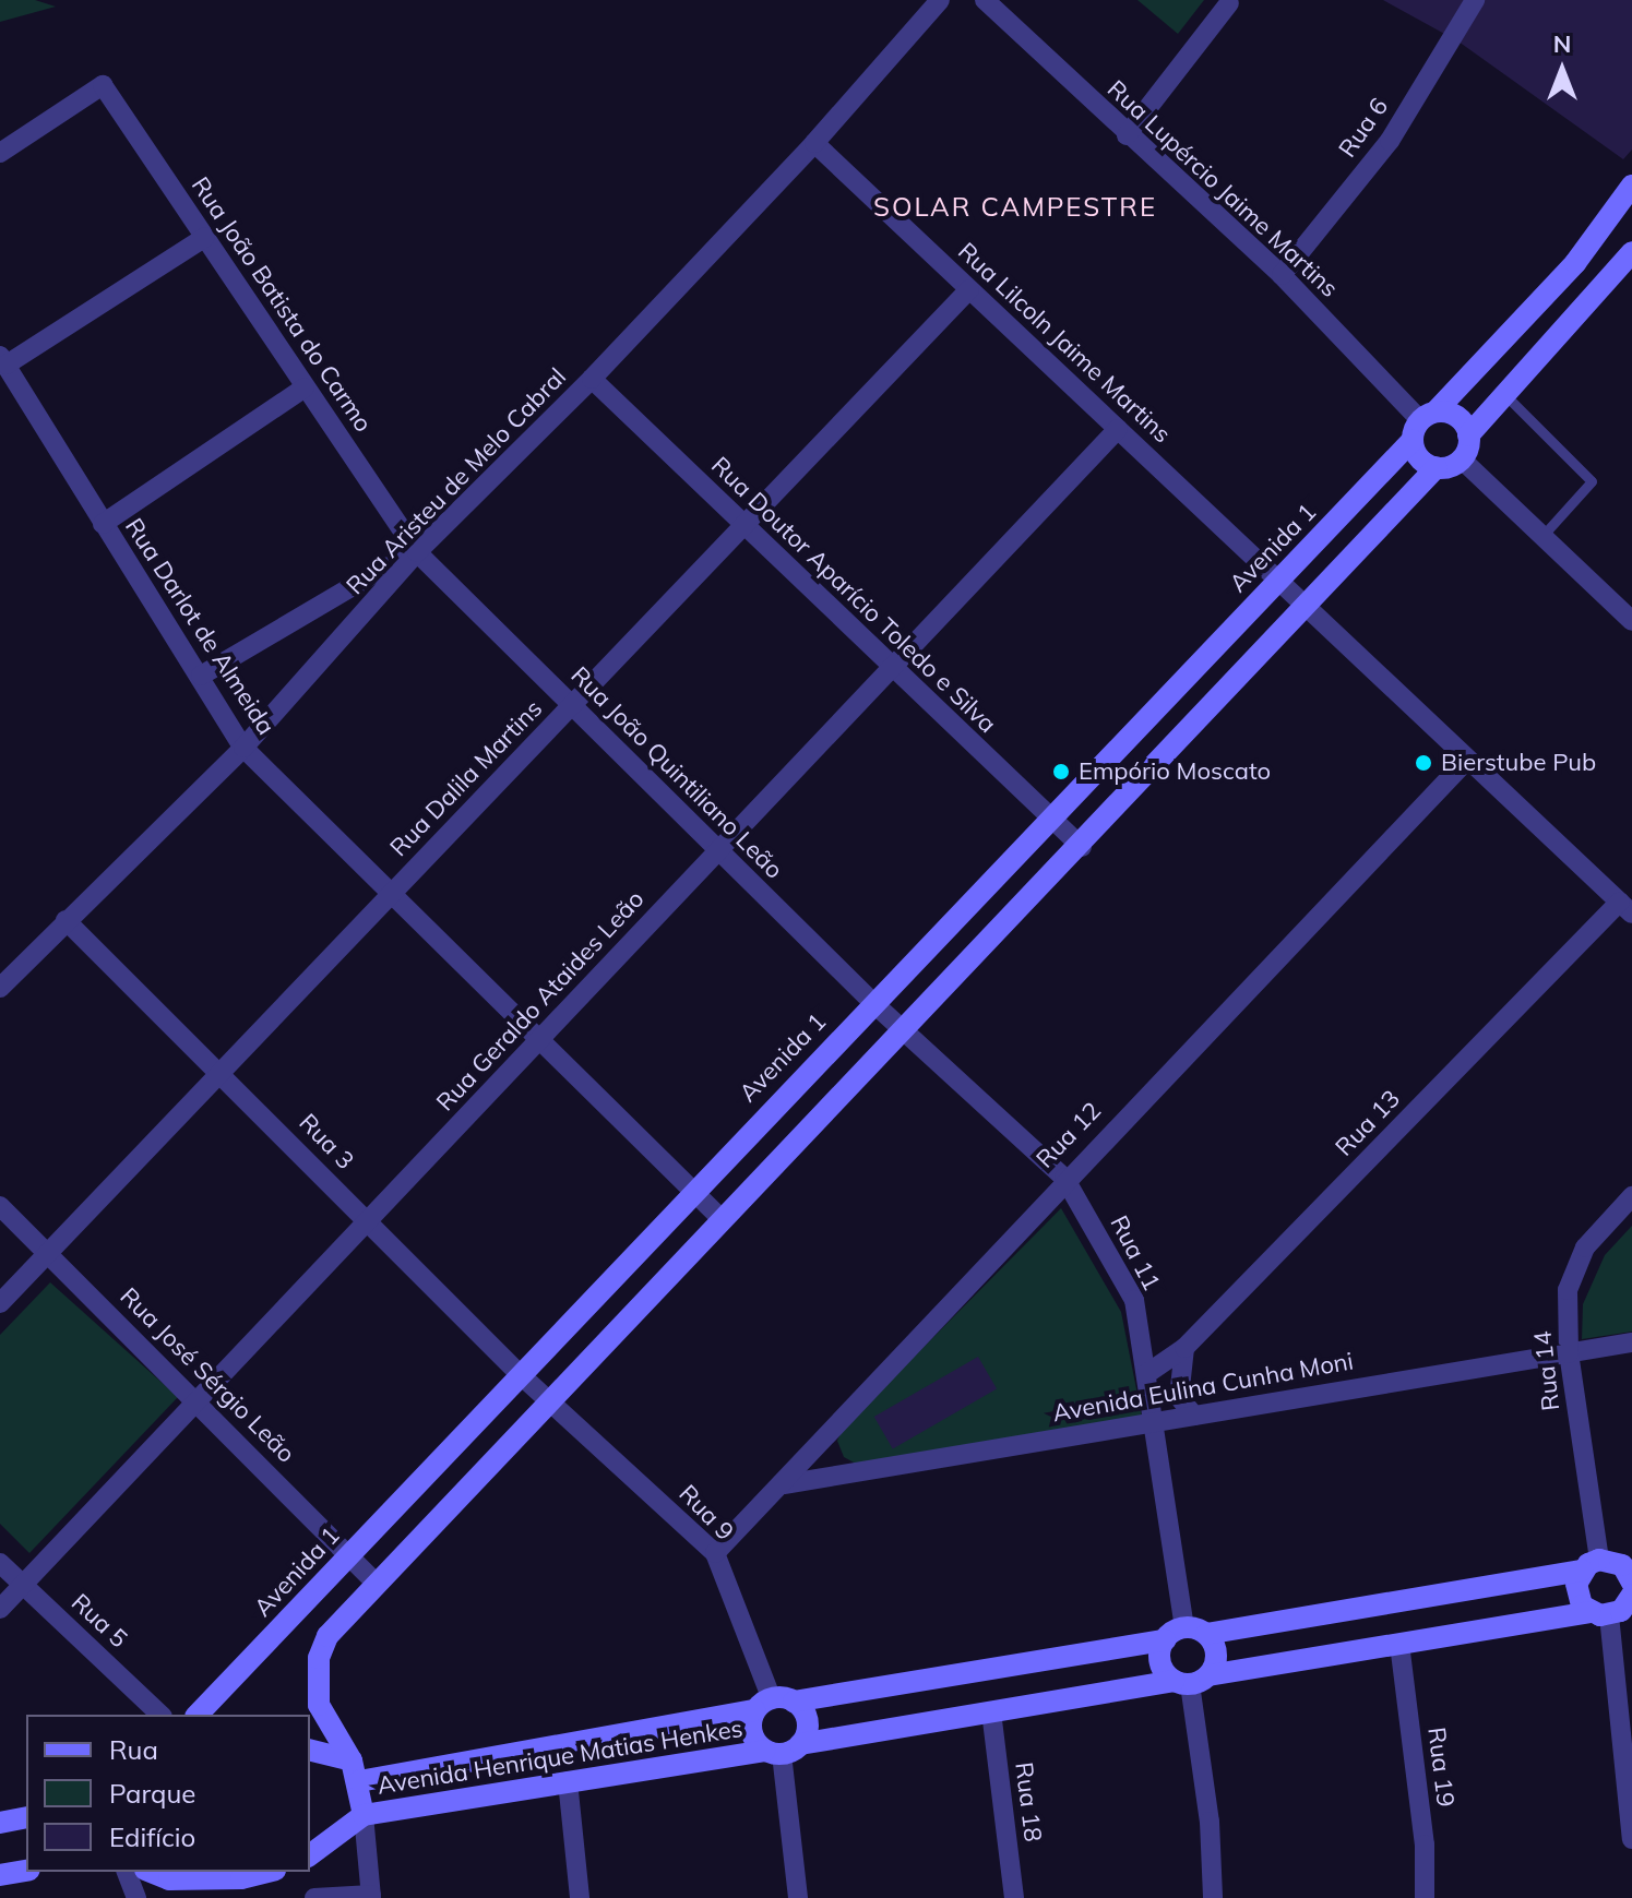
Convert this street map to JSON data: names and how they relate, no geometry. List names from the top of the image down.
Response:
{
  "streets": {
    "street": [
      "Rua 6",
      "Rua Lupércio Jaime Martins",
      "Rua João Batista do Carmo",
      "Rua Lilcoln Jaime Martins",
      "Rua Aristeu de Melo Cabral",
      "Avenida 1",
      "Rua Doutor Aparício Toledo e Silva",
      "Rua Darlot de Almeida",
      "Rua João Quintiliano Leão",
      "Rua Dalila Martins",
      "Rua Geraldo Ataides Leão",
      "Rua 13",
      "Rua 12",
      "Rua 3",
      "Rua 11",
      "Rua 14",
      "Rua José Sérgio Leão",
      "Avenida Eulina Cunha Moni",
      "Rua 9",
      "Rua 5",
      "Avenida Henrique Matias Henkes",
      "Rua 19",
      "Rua 18"
    ]
  },
  "crossings": [
    ["Rua 6", "Rua Lupércio Jaime Martins"],
    ["Rua Lupércio Jaime Martins", "Avenida 1"],
    ["Rua João Batista do Carmo", "Rua Aristeu de Melo Cabral"],
    ["Rua João Batista do Carmo", "Rua João Quintiliano Leão"],
    ["Rua Lilcoln Jaime Martins", "Rua Aristeu de Melo Cabral"],
    ["Rua Lilcoln Jaime Martins", "Avenida 1"],
    ["Rua Lilcoln Jaime Martins", "Rua Dalila Martins"],
    ["Rua Lilcoln Jaime Martins", "Rua Geraldo Ataides Leão"],
    ["Rua Aristeu de Melo Cabral", "Rua Doutor Aparício Toledo e Silva"],
    ["Rua Aristeu de Melo Cabral", "Rua Darlot de Almeida"],
    ["Rua Aristeu de Melo Cabral", "Rua João Quintiliano Leão"],
    ["Rua Aristeu de Melo Cabral", "Rua 3"],
    ["Avenida 1", "Rua Doutor Aparício Toledo e Silva"],
    ["Avenida 1", "Rua Darlot de Almeida"],
    ["Avenida 1", "Rua João Quintiliano Leão"],
    ["Avenida 1", "Rua 3"],
    ["Avenida 1", "Rua José Sérgio Leão"],
    ["Rua Doutor Aparício Toledo e Silva", "Rua Dalila Martins"],
    ["Rua Doutor Aparício Toledo e Silva", "Rua Geraldo Ataides Leão"],
    ["Rua Darlot de Almeida", "Rua Dalila Martins"],
    ["Rua Darlot de Almeida", "Rua Geraldo Ataides Leão"],
    ["Rua João Quintiliano Leão", "Rua Dalila Martins"],
    ["Rua João Quintiliano Leão", "Rua Geraldo Ataides Leão"],
    ["Rua João Quintiliano Leão", "Rua 11"],
    ["Rua Dalila Martins", "Rua 3"],
    ["Rua Dalila Martins", "Rua José Sérgio Leão"],
    ["Rua Geraldo Ataides Leão", "Rua 3"],
    ["Rua Geraldo Ataides Leão", "Rua José Sérgio Leão"],
    ["Rua Geraldo Ataides Leão", "Rua 5"],
    ["Rua 13", "Rua 11"],
    ["Rua 12", "Rua 11"],
    ["Rua 12", "Avenida Eulina Cunha Moni"],
    ["Rua 12", "Rua 9"],
    ["Rua 3", "Rua 9"],
    ["Rua 11", "Avenida Eulina Cunha Moni"],
    ["Rua 14", "Avenida Eulina Cunha Moni"],
    ["Rua 9", "Avenida Henrique Matias Henkes"],
    ["Avenida Henrique Matias Henkes", "Rua 19"],
    ["Avenida Henrique Matias Henkes", "Rua 18"]
  ],
  "districts": ["SOLAR CAMPESTRE"],
  "places": ["Bierstube Pub", "Empório Moscato"],
  "legend": ["Rua", "Parque", "Edifício"],
  "north": "top"
}
